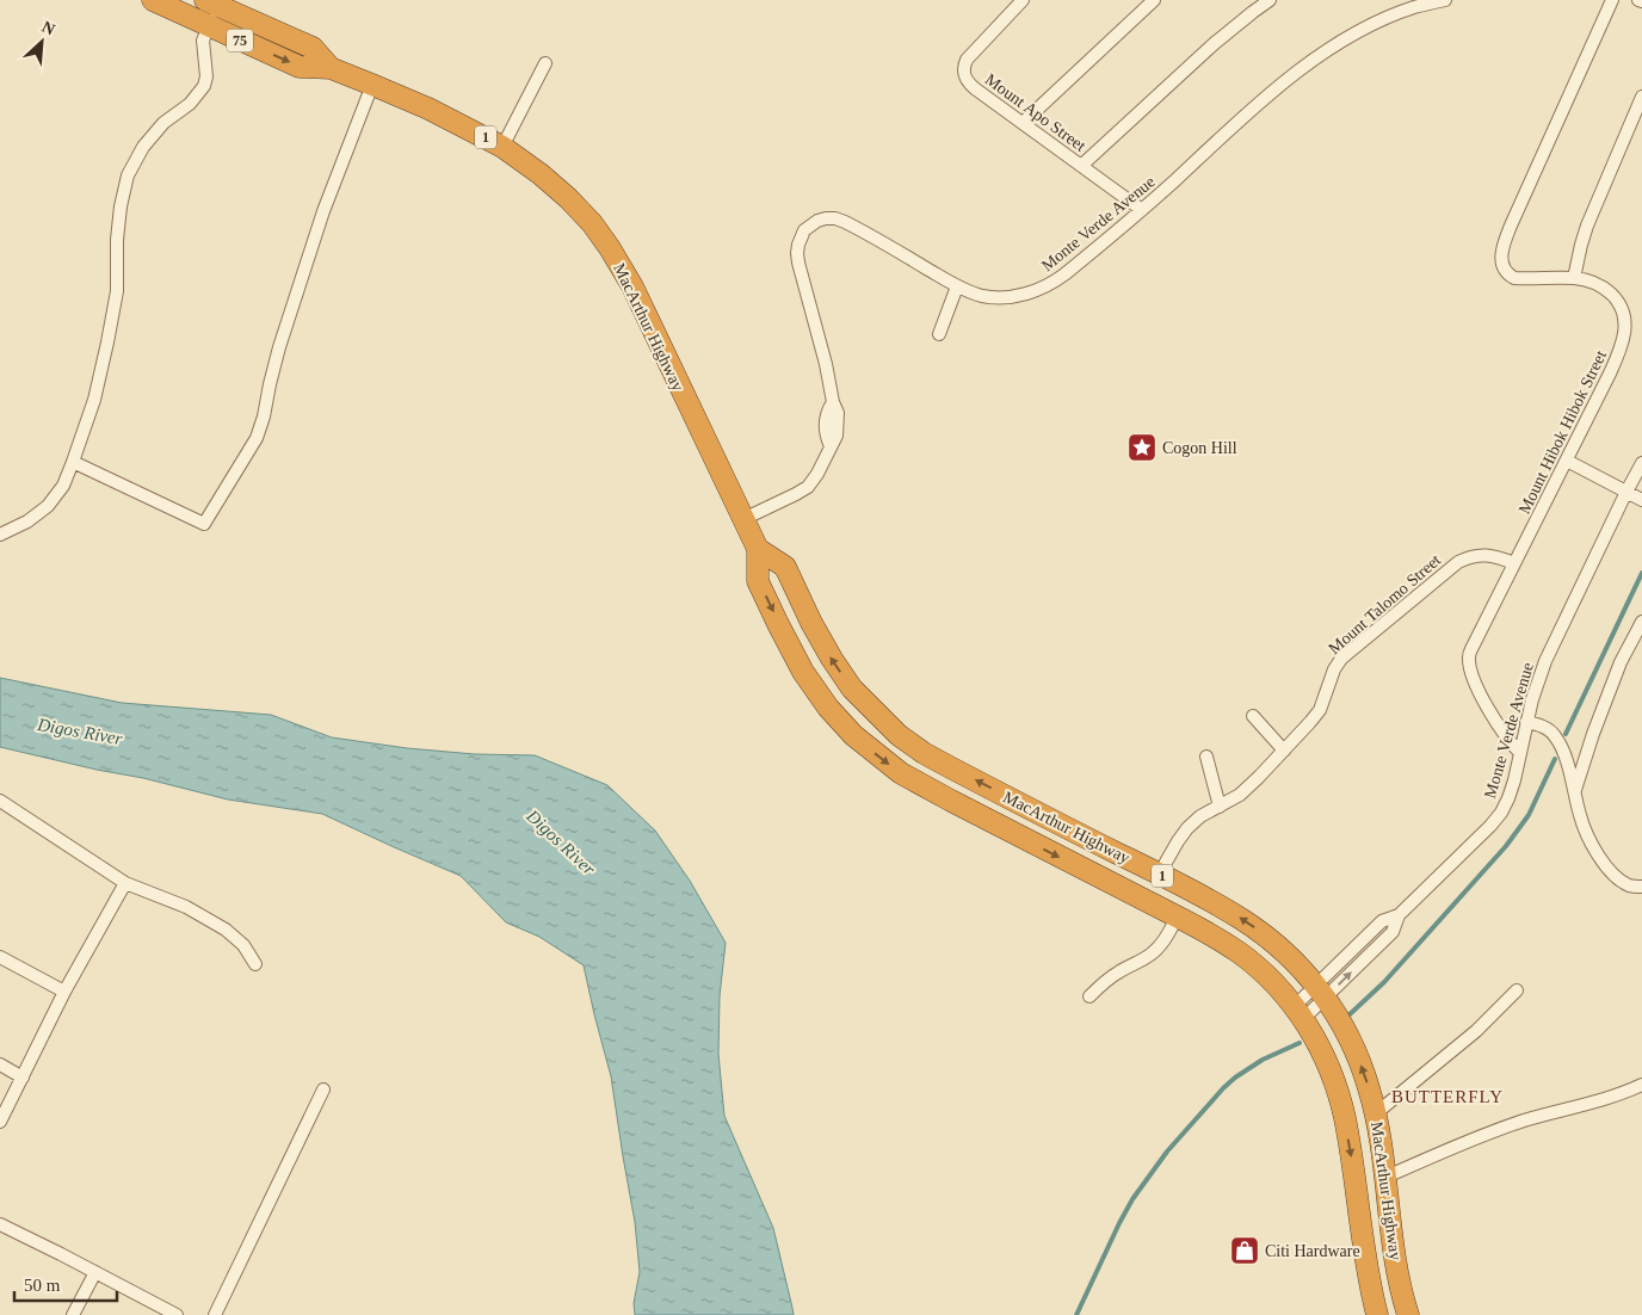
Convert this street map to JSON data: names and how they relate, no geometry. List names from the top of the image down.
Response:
{
  "streets": {
    "highway": ["75", "1", "MacArthur Highway"],
    "street": [
      "Mount Apo Street",
      "Monte Verde Avenue",
      "Mount Hibok Hibok Street",
      "Mount Talomo Street"
    ]
  },
  "crossings": [
    ["Mount Apo Street", "Monte Verde Avenue"],
    ["Monte Verde Avenue", "MacArthur Highway"],
    ["Monte Verde Avenue", "Mount Hibok Hibok Street"],
    ["MacArthur Highway", "Mount Talomo Street"],
    ["Mount Hibok Hibok Street", "Mount Talomo Street"]
  ],
  "districts": ["BUTTERFLY"],
  "water": ["Digos River"],
  "places": {
    "place": ["Cogon Hill"],
    "shop": ["Citi Hardware"]
  },
  "scale_bar": "50 m",
  "north": "top right"
}
